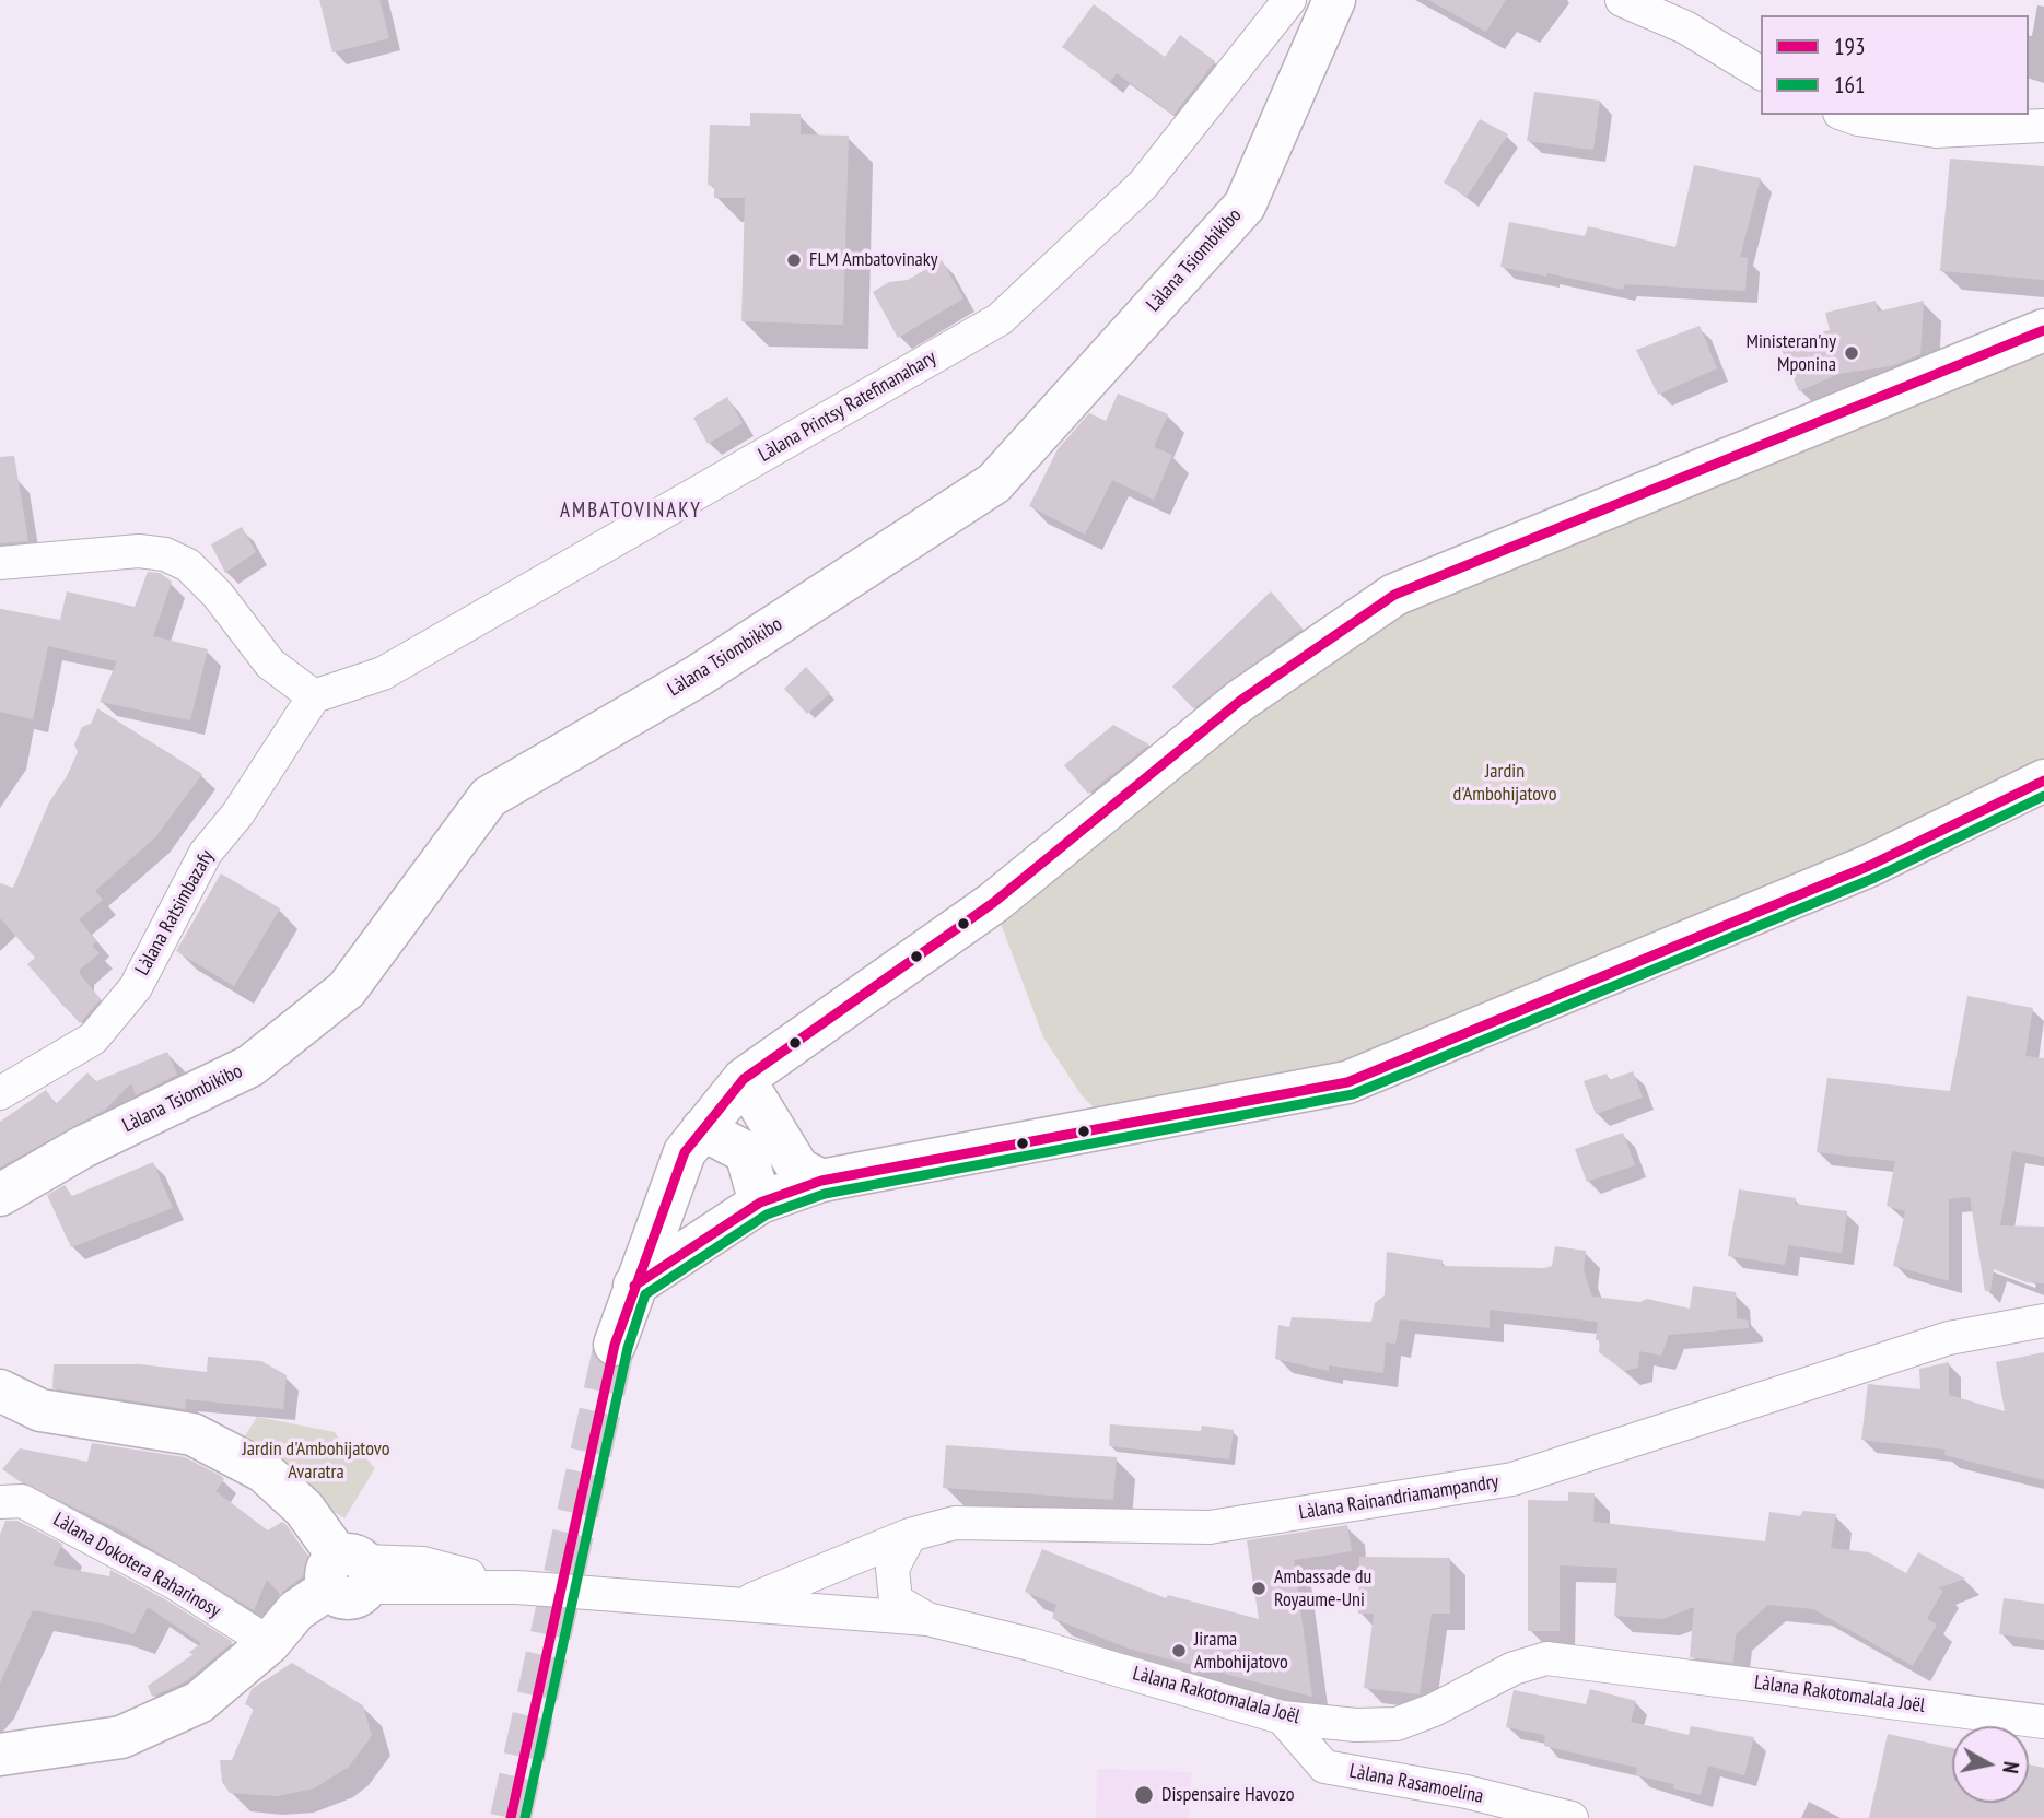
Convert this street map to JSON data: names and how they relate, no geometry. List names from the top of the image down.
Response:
{
  "streets": {
    "main road": ["Làlana Tsiombikibo"],
    "street": [
      "Làlana Printsy Ratefinanahary",
      "Làlana Ratsimbazafy",
      "Làlana Rainandriamampandry",
      "Làlana Dokotera Raharinosy",
      "Làlana Rakotomalala Joël",
      "Làlana Rasamoelina"
    ]
  },
  "crossings": [
    ["Làlana Printsy Ratefinanahary", "Làlana Ratsimbazafy"],
    ["Làlana Rainandriamampandry", "Làlana Rakotomalala Joël"],
    ["Làlana Rakotomalala Joël", "Làlana Rasamoelina"]
  ],
  "districts": ["AMBATOVINAKY"],
  "parks": ["Jardin d'Ambohijatovo", "Jardin d'Ambohijatovo Avaratra"],
  "places": [
    "FLM Ambatovinaky",
    "Ministeran'ny Mponina",
    "Ambassade du Royaume-Uni",
    "Jirama Ambohijatovo",
    "Dispensaire Havozo"
  ],
  "lines": ["transit line 193", "transit line 161"],
  "legend": ["193", "161"],
  "north": "right"
}
